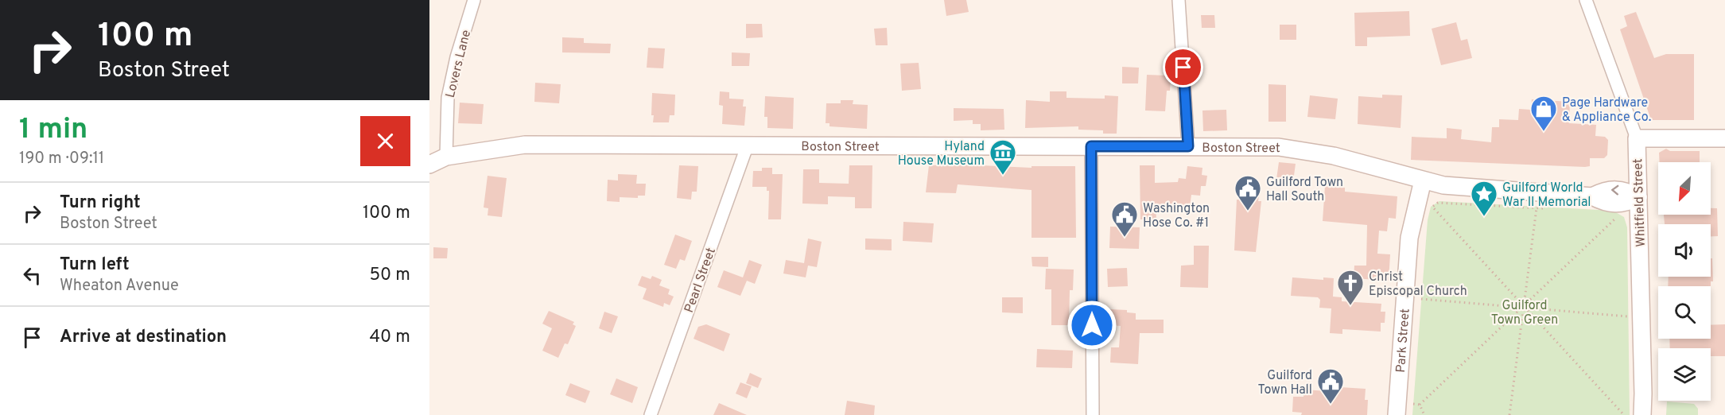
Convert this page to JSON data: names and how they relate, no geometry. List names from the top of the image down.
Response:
{
  "streets": {
    "main road": ["Boston Street", "Whitfield Street", "Park Street"],
    "street": ["Lovers Lane", "Pearl Street"]
  },
  "crossings": [
    ["Lovers Lane", "Boston Street"],
    ["Boston Street", "Whitfield Street"],
    ["Boston Street", "Pearl Street"],
    ["Boston Street", "Park Street"]
  ],
  "parks": ["Guilford Town Green"],
  "places": {
    "shop": ["Page Hardware & Appliance Co."],
    "museum": ["Hyland House Museum"],
    "public building": ["Guilford Town Hall South", "Washington Hose Co. #1", "Guilford Town Hall"],
    "place": ["Guilford World War II Memorial"],
    "church": ["Christ Episcopal Church"]
  },
  "north": "bottom left",
  "page": {
    "turn": ["100 m", "Boston Street"],
    "heading": ["1 min", "190 m · 09:11"],
    "list": [
      {
        "name": "Turn right",
        "note": "Boston Street",
        "value": "100 m"
      },
      {
        "name": "Turn left",
        "note": "Wheaton Avenue",
        "value": "50 m"
      },
      {
        "name": "Arrive at destination",
        "value": "40 m"
      }
    ]
  }
}
